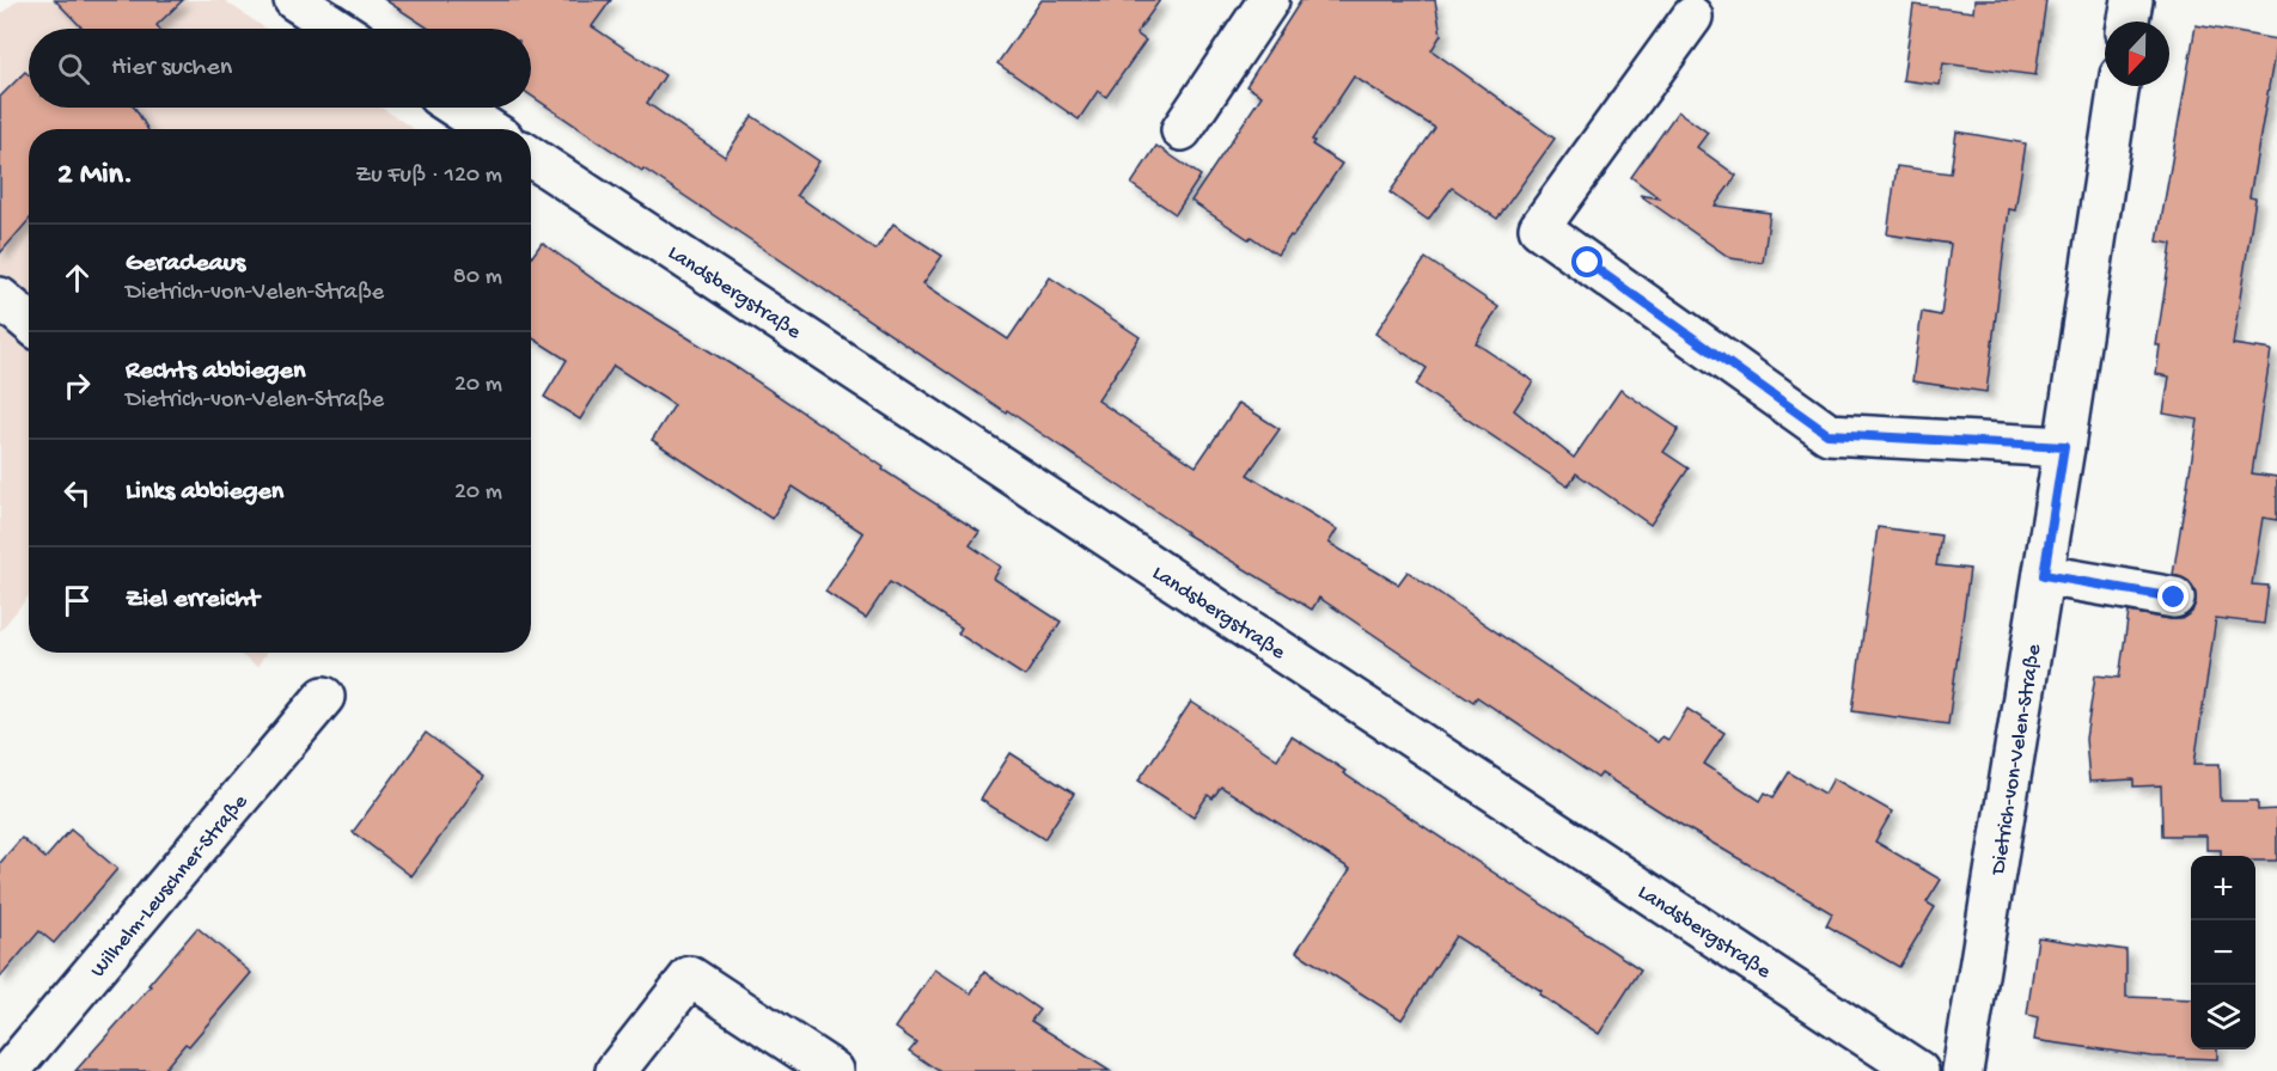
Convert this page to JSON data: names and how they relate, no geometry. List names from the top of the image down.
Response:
{
  "streets": {
    "street": ["Landsbergstraße", "Dietrich-von-Velen-Straße", "Wilhelm-Leuschner-Straße"]
  },
  "north": "bottom",
  "page": {
    "search": "Hier suchen",
    "heading": ["2 Min.", "Zu Fuß · 120 m"],
    "list": [
      ["Geradeaus", "Dietrich-von-Velen-Straße", "80 m"],
      ["Rechts abbiegen", "Dietrich-von-Velen-Straße", "20 m"],
      ["Links abbiegen", "20 m"],
      "Ziel erreicht"
    ],
    "map_buttons": ["+", "−"]
  }
}
